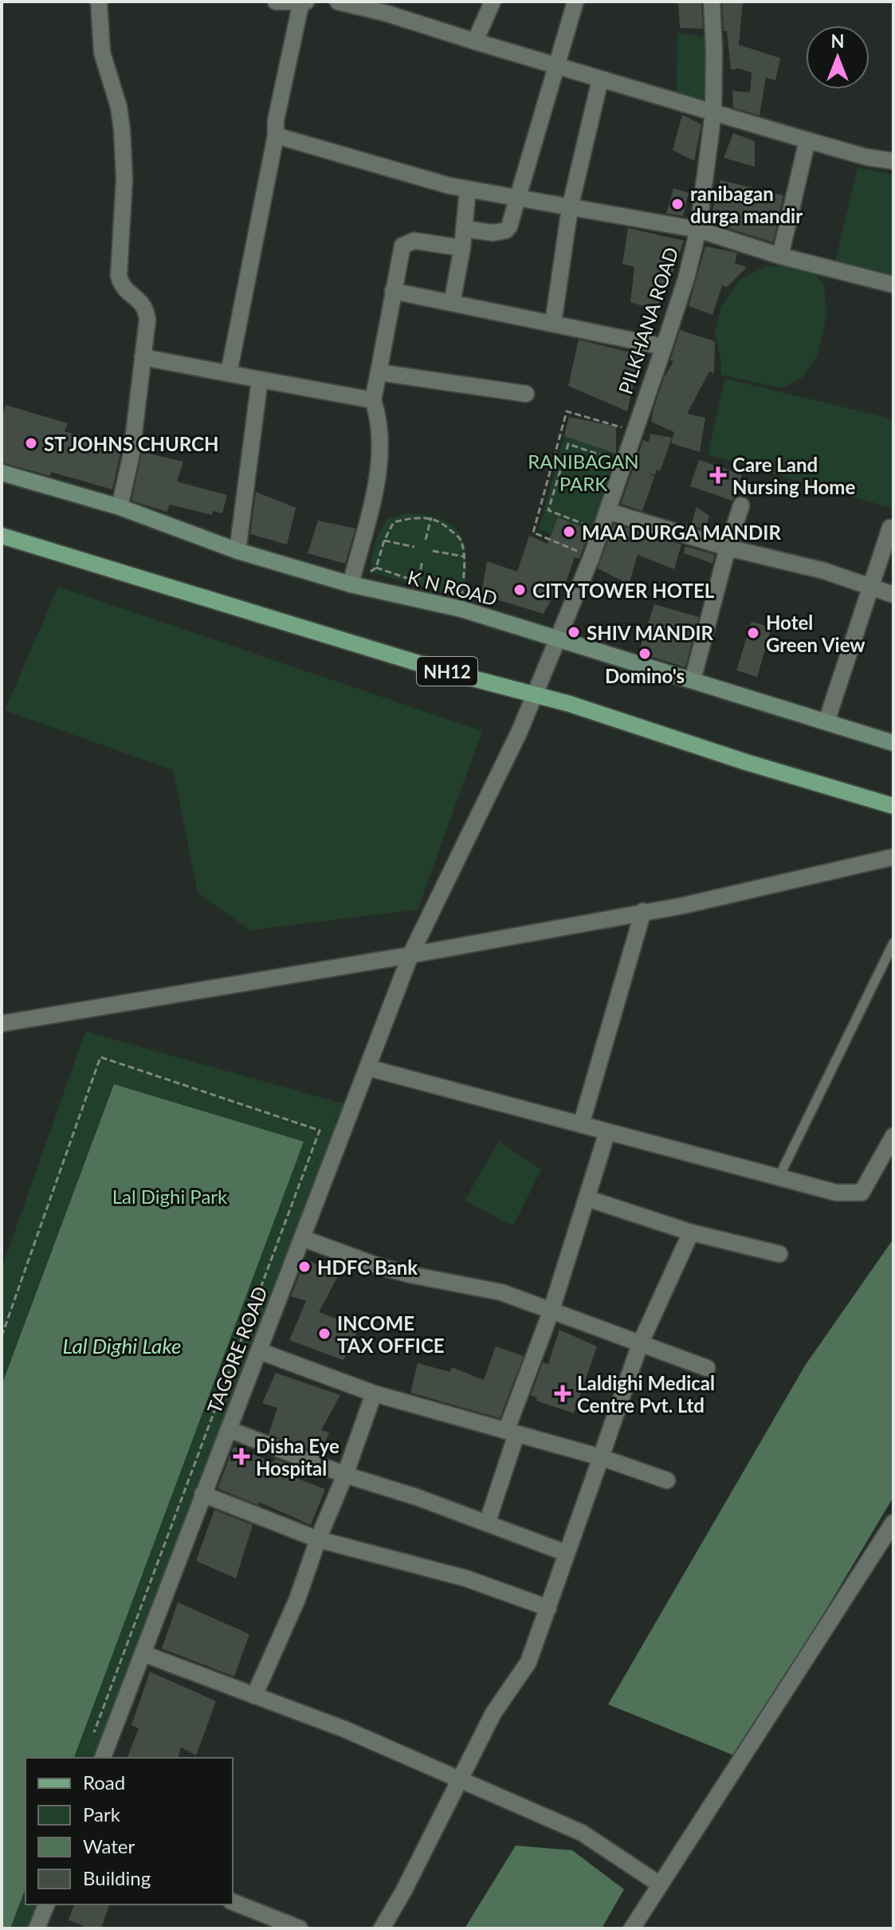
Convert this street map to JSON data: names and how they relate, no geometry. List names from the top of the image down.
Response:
{
  "streets": {
    "main road": ["NH12"],
    "street": ["PILKHANA ROAD", "K N ROAD", "TAGORE ROAD"]
  },
  "crossings": [
    ["PILKHANA ROAD", "K N ROAD"],
    ["PILKHANA ROAD", "NH12"],
    ["PILKHANA ROAD", "TAGORE ROAD"],
    ["NH12", "TAGORE ROAD"]
  ],
  "water": ["Lal Dighi Lake"],
  "parks": ["RANIBAGAN PARK", "Lal Dighi Park"],
  "places": {
    "other": [
      "ranibagan durga mandir",
      "ST JOHNS CHURCH",
      "MAA DURGA MANDIR",
      "CITY TOWER HOTEL",
      "SHIV MANDIR",
      "Hotel Green View",
      "Domino's",
      "HDFC Bank",
      "INCOME TAX OFFICE"
    ],
    "health": ["Care Land Nursing Home", "Laldighi Medical Centre Pvt. Ltd", "Disha Eye Hospital"]
  },
  "legend": [
    "Road",
    "Park",
    "Water",
    "Building"
  ],
  "north": "top"
}
